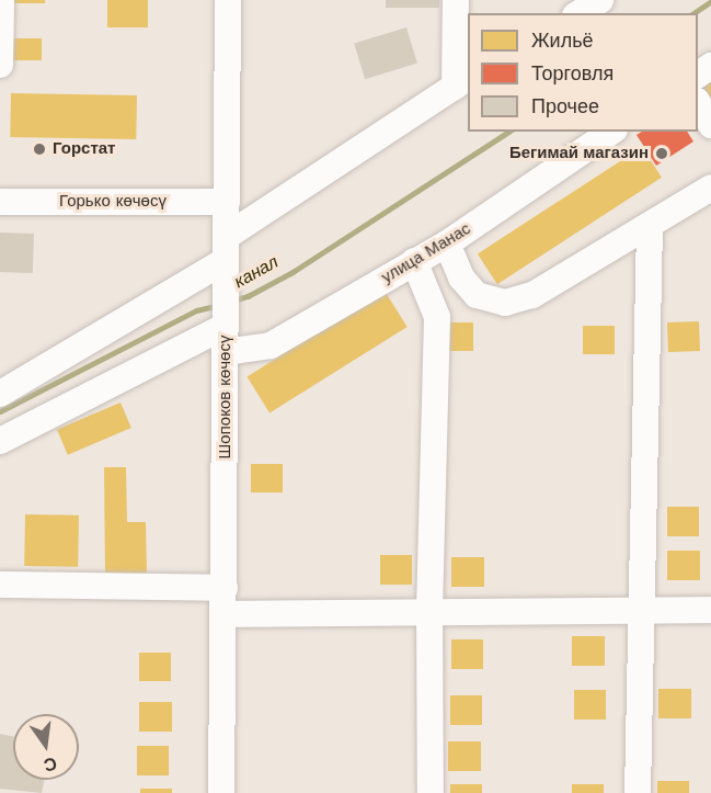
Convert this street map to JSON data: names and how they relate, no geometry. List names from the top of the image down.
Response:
{
  "streets": {
    "street": ["Горько көчөсү", "улица Манас", "Шопоков көчөсү"]
  },
  "crossings": [
    ["Горько көчөсү", "Шопоков көчөсү"],
    ["улица Манас", "Шопоков көчөсү"]
  ],
  "water": ["канал"],
  "places": ["Горстат", "Бегимай магазин"],
  "legend": ["Жильё", "Торговля", "Прочее"],
  "north": "bottom"
}
